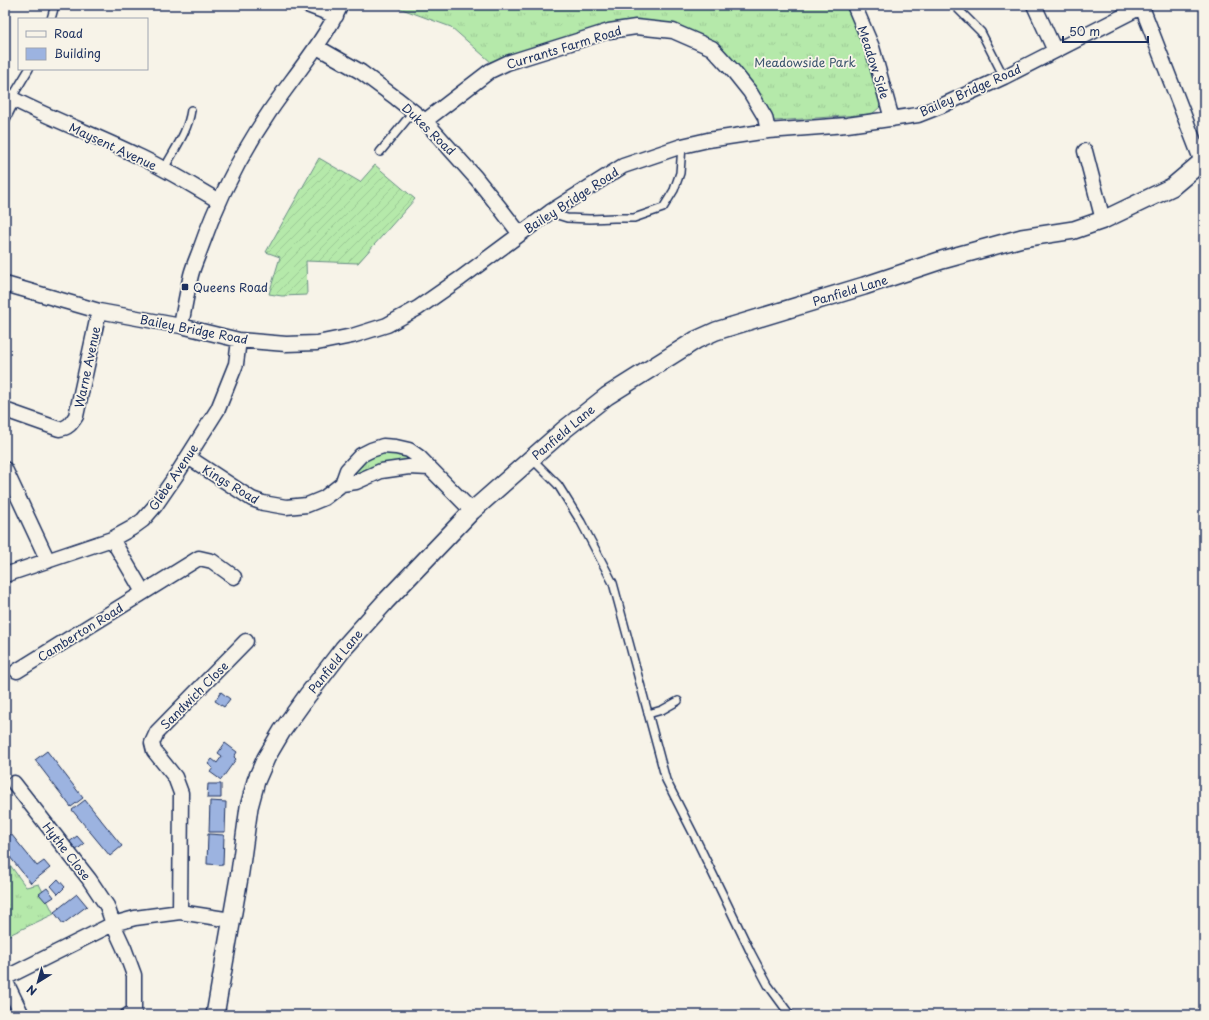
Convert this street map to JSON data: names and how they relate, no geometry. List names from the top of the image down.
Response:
{
  "streets": {
    "street": [
      "Currants Farm Road",
      "Meadow Side",
      "Bailey Bridge Road",
      "Dukes Road",
      "Maysent Avenue",
      "Panfield Lane",
      "Warne Avenue",
      "Glebe Avenue",
      "Kings Road",
      "Camberton Road",
      "Sandwich Close",
      "Hythe Close"
    ]
  },
  "crossings": [
    ["Currants Farm Road", "Bailey Bridge Road"],
    ["Currants Farm Road", "Dukes Road"],
    ["Meadow Side", "Bailey Bridge Road"],
    ["Bailey Bridge Road", "Dukes Road"],
    ["Bailey Bridge Road", "Warne Avenue"],
    ["Bailey Bridge Road", "Glebe Avenue"],
    ["Panfield Lane", "Kings Road"],
    ["Glebe Avenue", "Kings Road"]
  ],
  "parks": ["Meadowside Park"],
  "places": {
    "transit": ["Queens Road"]
  },
  "legend": ["Road", "Building"],
  "scale_bar": "50 m",
  "north": "bottom left"
}
